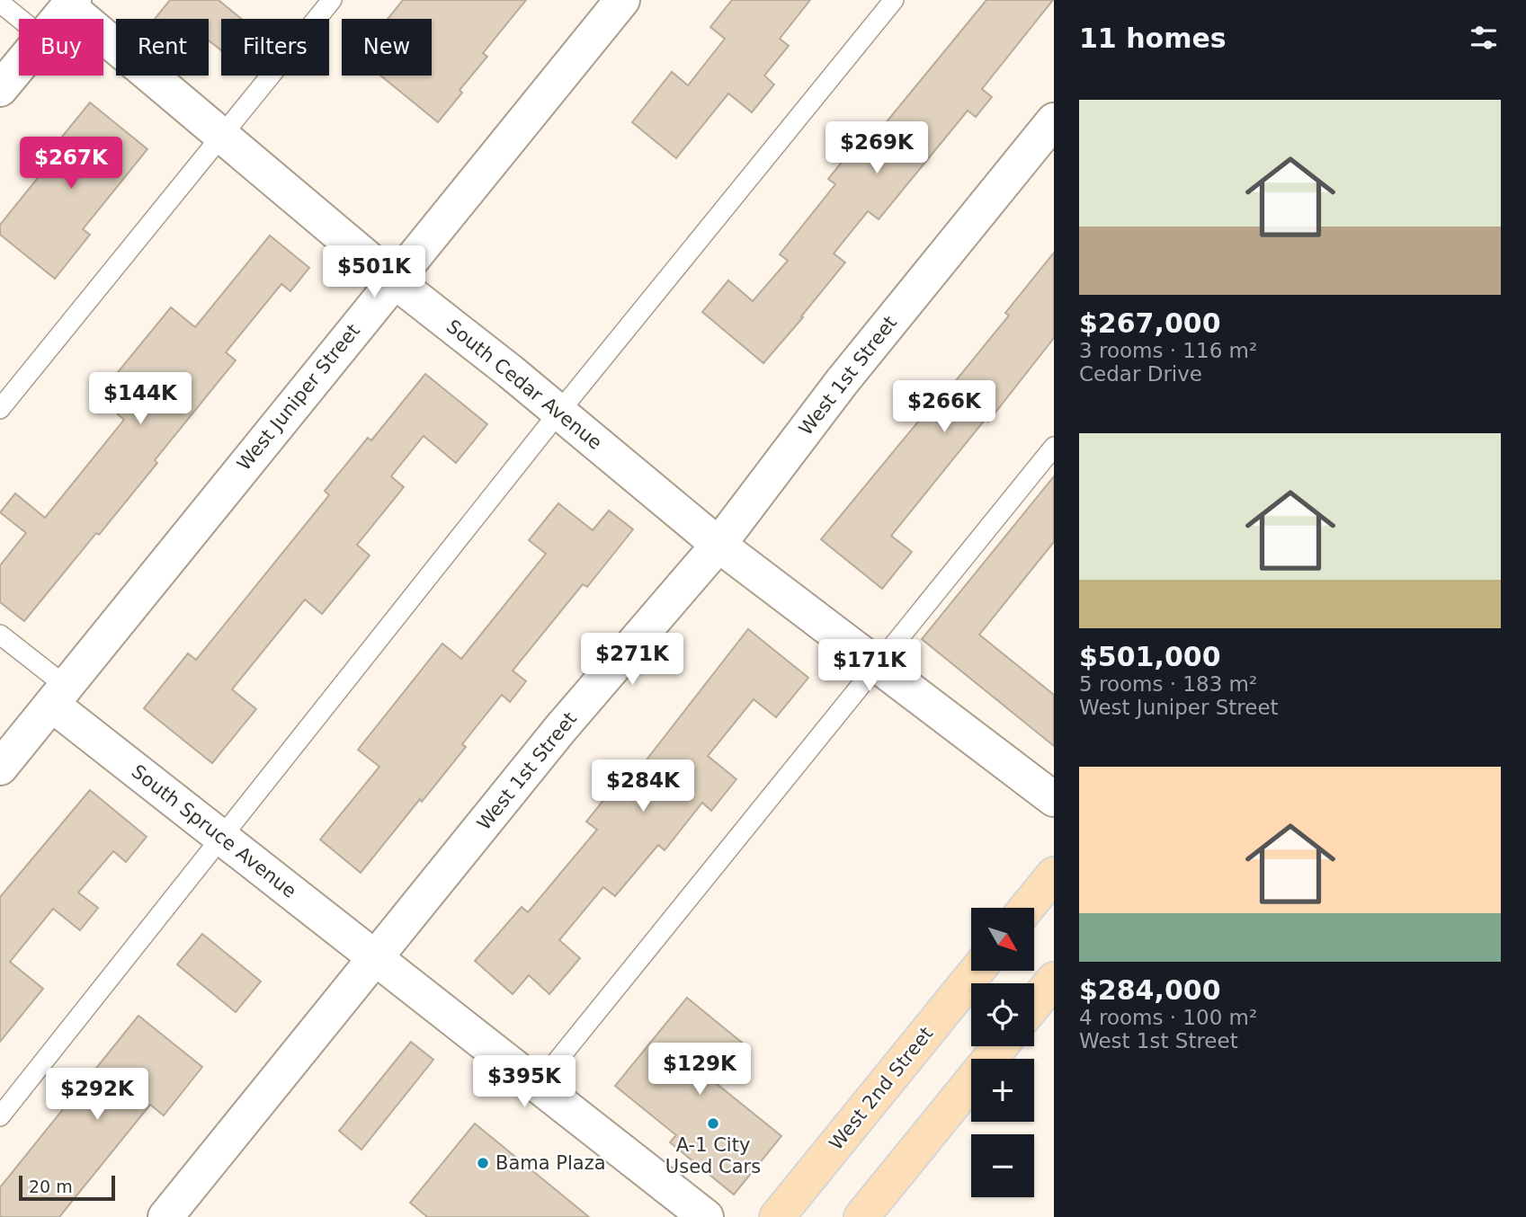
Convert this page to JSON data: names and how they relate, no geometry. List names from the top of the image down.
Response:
{
  "streets": {
    "main road": ["West 2nd Street"],
    "street": [
      "West 1st Street",
      "South Cedar Avenue",
      "West Juniper Street",
      "South Spruce Avenue"
    ]
  },
  "crossings": [
    ["West 1st Street", "South Cedar Avenue"],
    ["West 1st Street", "South Spruce Avenue"],
    ["South Cedar Avenue", "West Juniper Street"],
    ["West Juniper Street", "South Spruce Avenue"]
  ],
  "places": ["A-1 City Used Cars", "Bama Plaza"],
  "scale_bar": "20 m",
  "north": "bottom right",
  "page": {
    "heading": "11 homes",
    "chip": [
      "Buy",
      "Rent",
      "Filters",
      "New"
    ],
    "list": [
      {
        "name": "$267,000",
        "note": "3 rooms · 116 m² · Cedar Drive"
      },
      {
        "name": "$501,000",
        "note": "5 rooms · 183 m² · West Juniper Street"
      },
      {
        "name": "$284,000",
        "note": "4 rooms · 100 m² · West 1st Street"
      }
    ],
    "price": [
      "$269K",
      "$267K",
      "$501K",
      "$144K",
      "$266K",
      "$271K",
      "$171K",
      "$284K",
      "$129K",
      "$395K",
      "$292K"
    ],
    "map_buttons": ["+", "−"],
    "scale": "20 m"
  }
}
